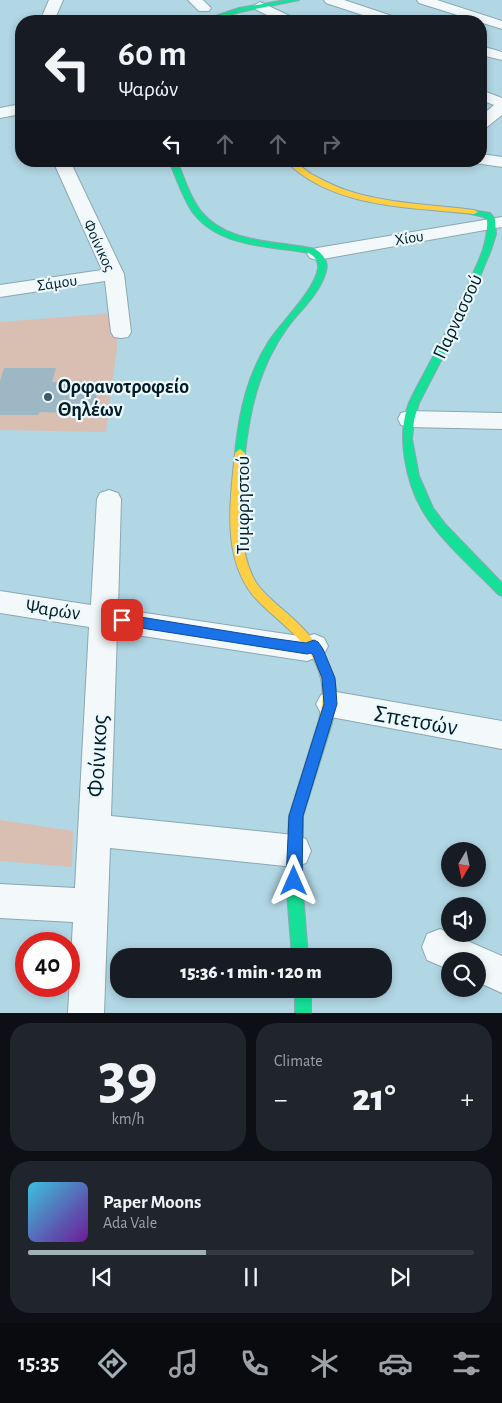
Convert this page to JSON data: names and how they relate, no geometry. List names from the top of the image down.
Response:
{
  "streets": {
    "street": [
      "Χίου",
      "Φοίνικος",
      "Σάμου",
      "Παρνασσού",
      "Τυμφρηστού",
      "Ψαρών",
      "Σπετσών"
    ]
  },
  "crossings": [
    ["Χίου", "Παρνασσού"],
    ["Χίου", "Τυμφρηστού"],
    ["Φοίνικος", "Σάμου"],
    ["Φοίνικος", "Ψαρών"],
    ["Τυμφρηστού", "Ψαρών"],
    ["Τυμφρηστού", "Σπετσών"]
  ],
  "places": ["Ορφανοτροφείο Θηλέων"],
  "north": "bottom",
  "page": {
    "turn": ["60 m", "Ψαρών"],
    "limit": "40",
    "trip": "15:36 · 1 min · 120 m",
    "tile": [
      ["39", "km/h"],
      "Climate"
    ],
    "heat": ["−", "21°", "+"],
    "song": ["Paper Moons", "Ada Vale"],
    "tabs": "15:35"
  }
}
